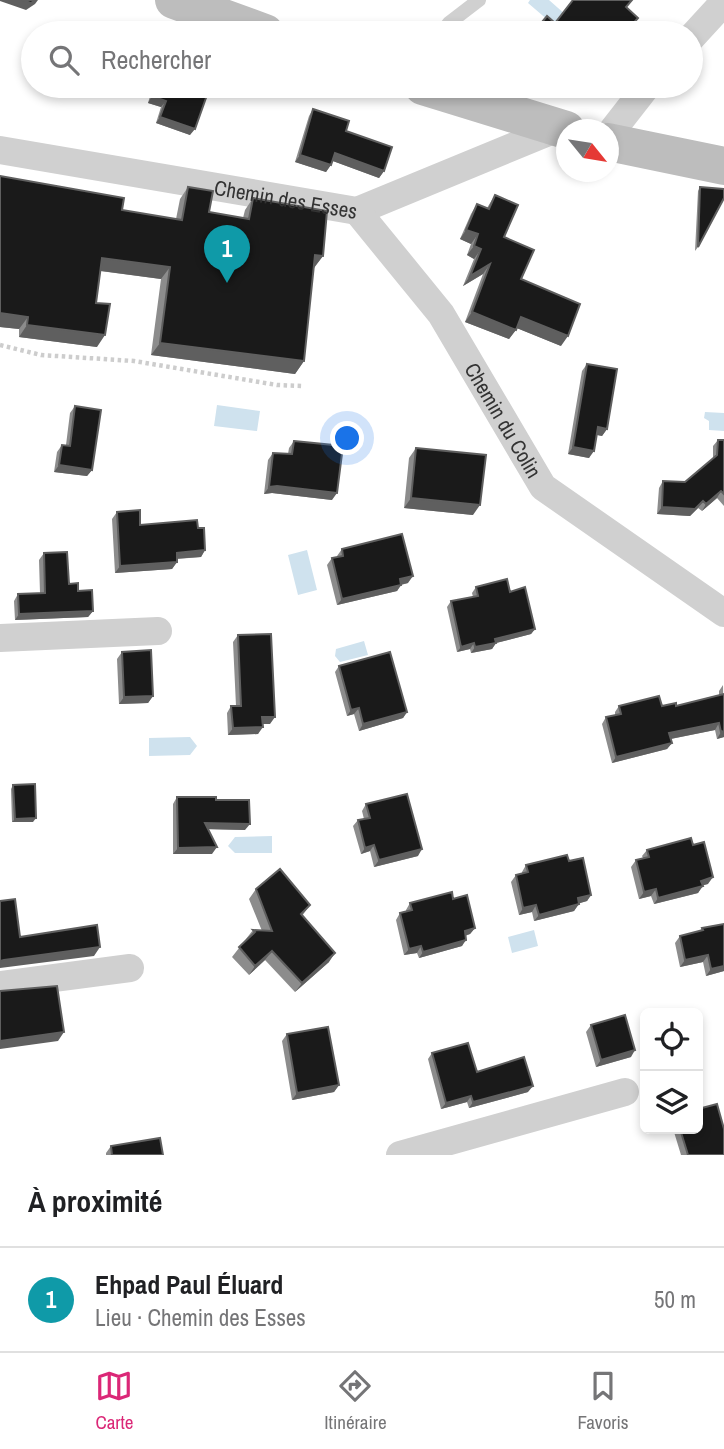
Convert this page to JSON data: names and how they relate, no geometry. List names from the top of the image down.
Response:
{
  "streets": {
    "street": ["Chemin des Esses", "Chemin du Colin"]
  },
  "crossings": [
    ["Chemin des Esses", "Chemin du Colin"]
  ],
  "north": "bottom right",
  "page": {
    "search": "Rechercher",
    "pins": "1",
    "heading": "À proximité",
    "list": [
      {
        "mark": "1",
        "name": "Ehpad Paul Éluard",
        "note": "Lieu · Chemin des Esses",
        "value": "50 m"
      }
    ],
    "nav": ["Carte", "Itinéraire", "Favoris"]
  }
}
